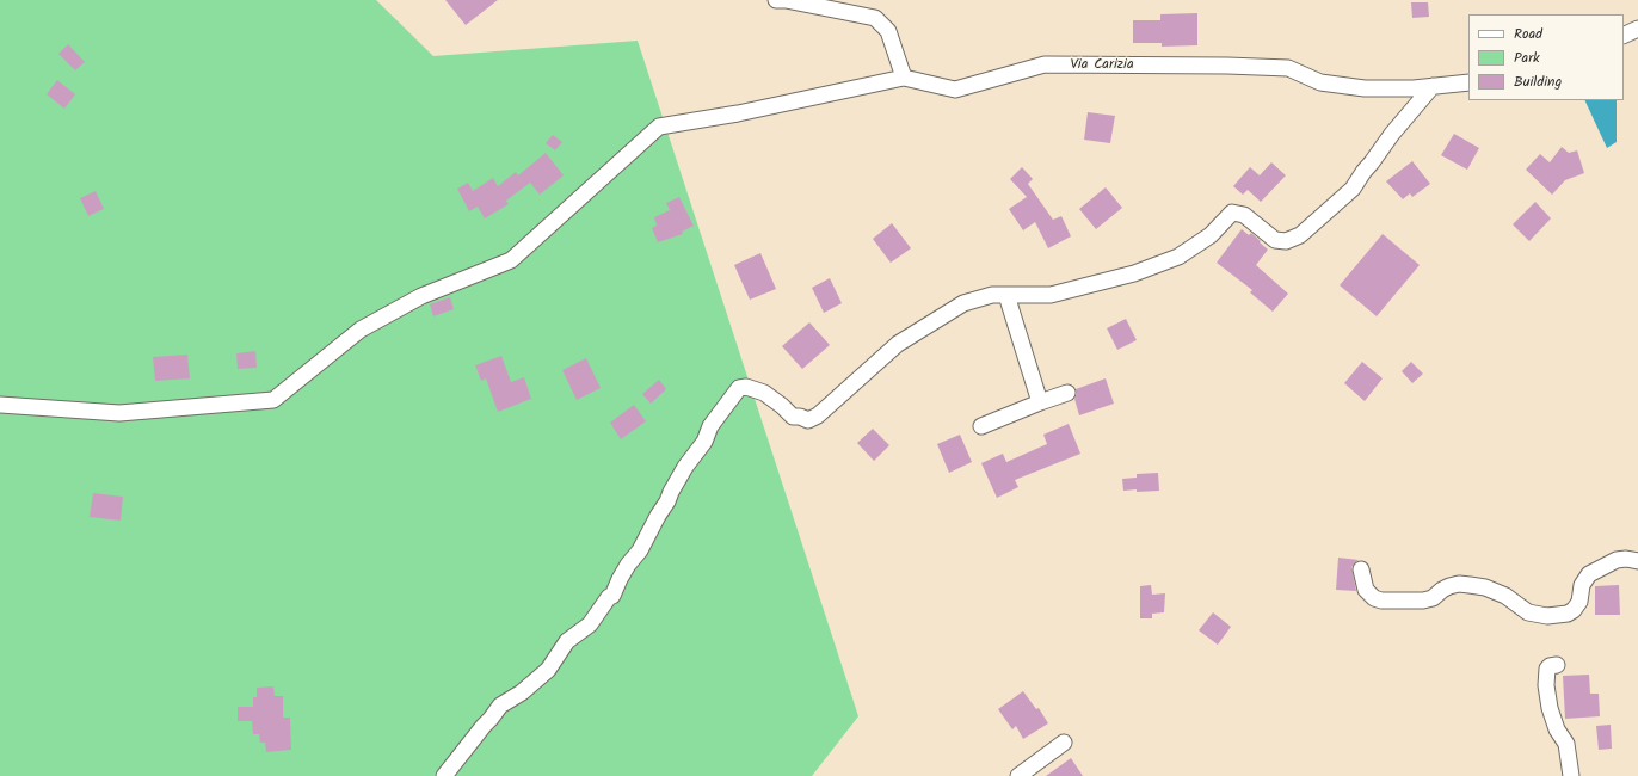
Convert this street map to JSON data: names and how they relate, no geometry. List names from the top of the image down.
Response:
{
  "streets": {
    "street": ["Via Carizia"]
  },
  "legend": ["Road", "Park", "Building"]
}
